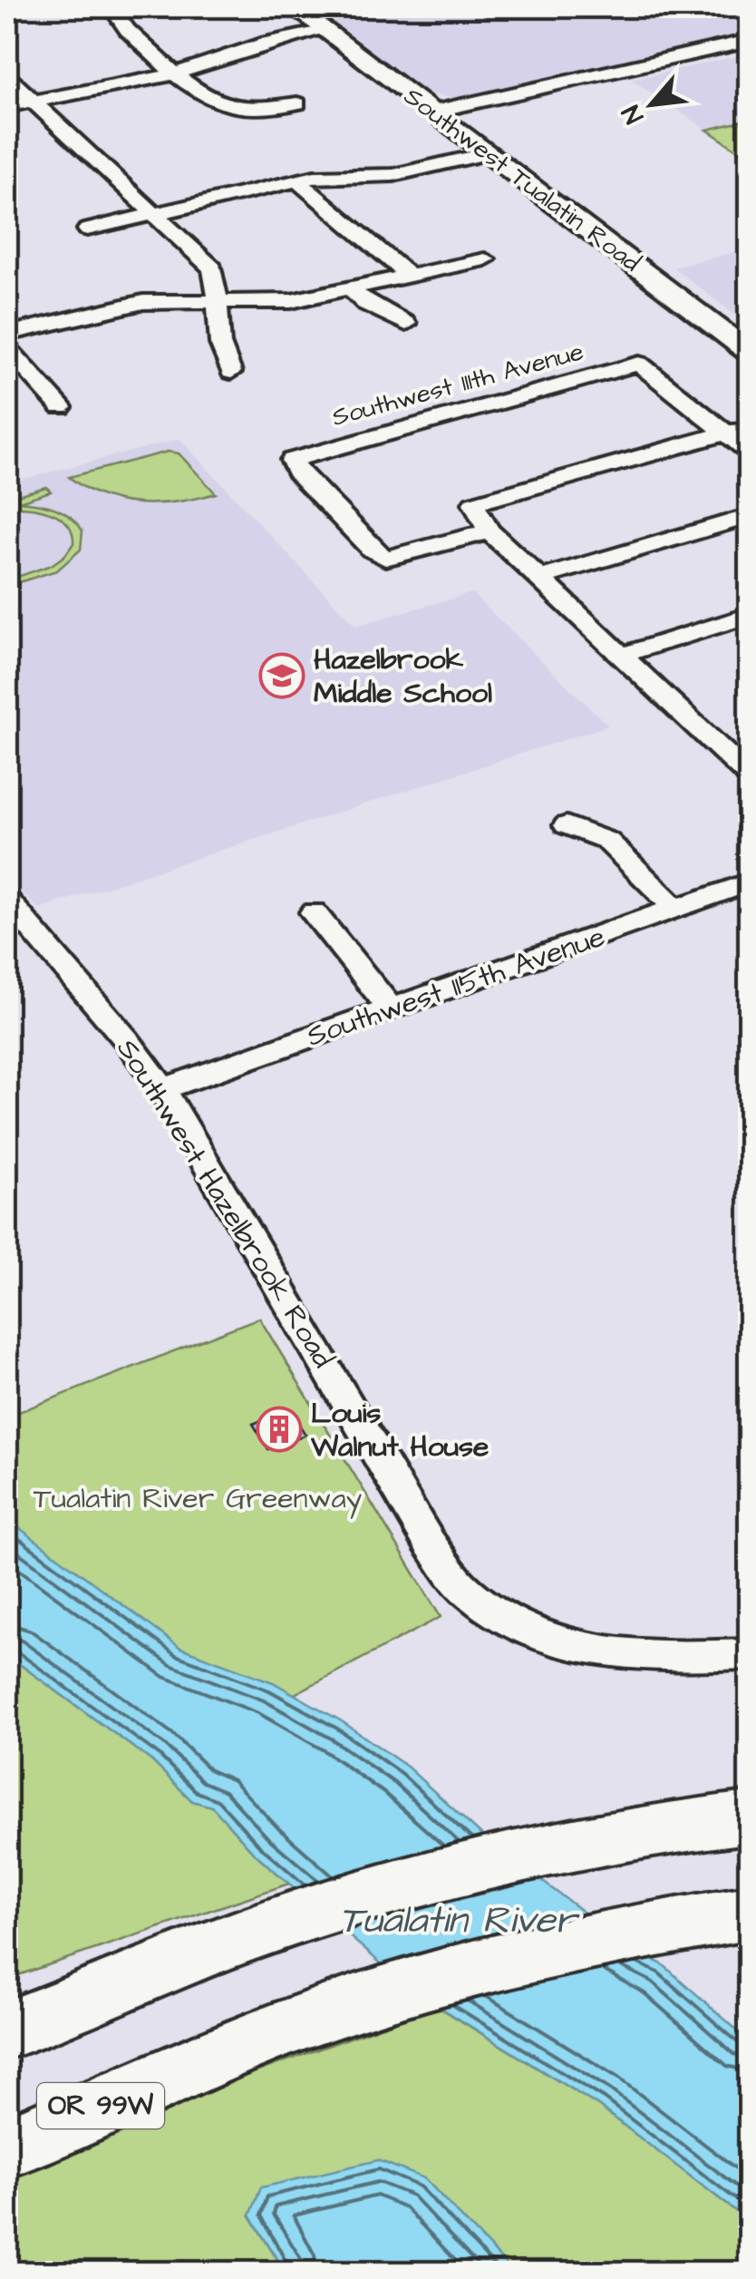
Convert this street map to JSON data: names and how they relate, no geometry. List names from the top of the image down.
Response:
{
  "streets": {
    "highway": ["OR 99W"],
    "main road": ["Southwest Tualatin Road"],
    "street": ["Southwest 111th Avenue", "Southwest 115th Avenue", "Southwest Hazelbrook Road"]
  },
  "crossings": [
    ["Southwest 115th Avenue", "Southwest Hazelbrook Road"]
  ],
  "water": ["Tualatin River"],
  "parks": ["Tualatin River Greenway"],
  "places": {
    "school or university": ["Hazelbrook Middle School"],
    "building": ["Louis Walnut House"]
  },
  "north": "bottom left"
}
